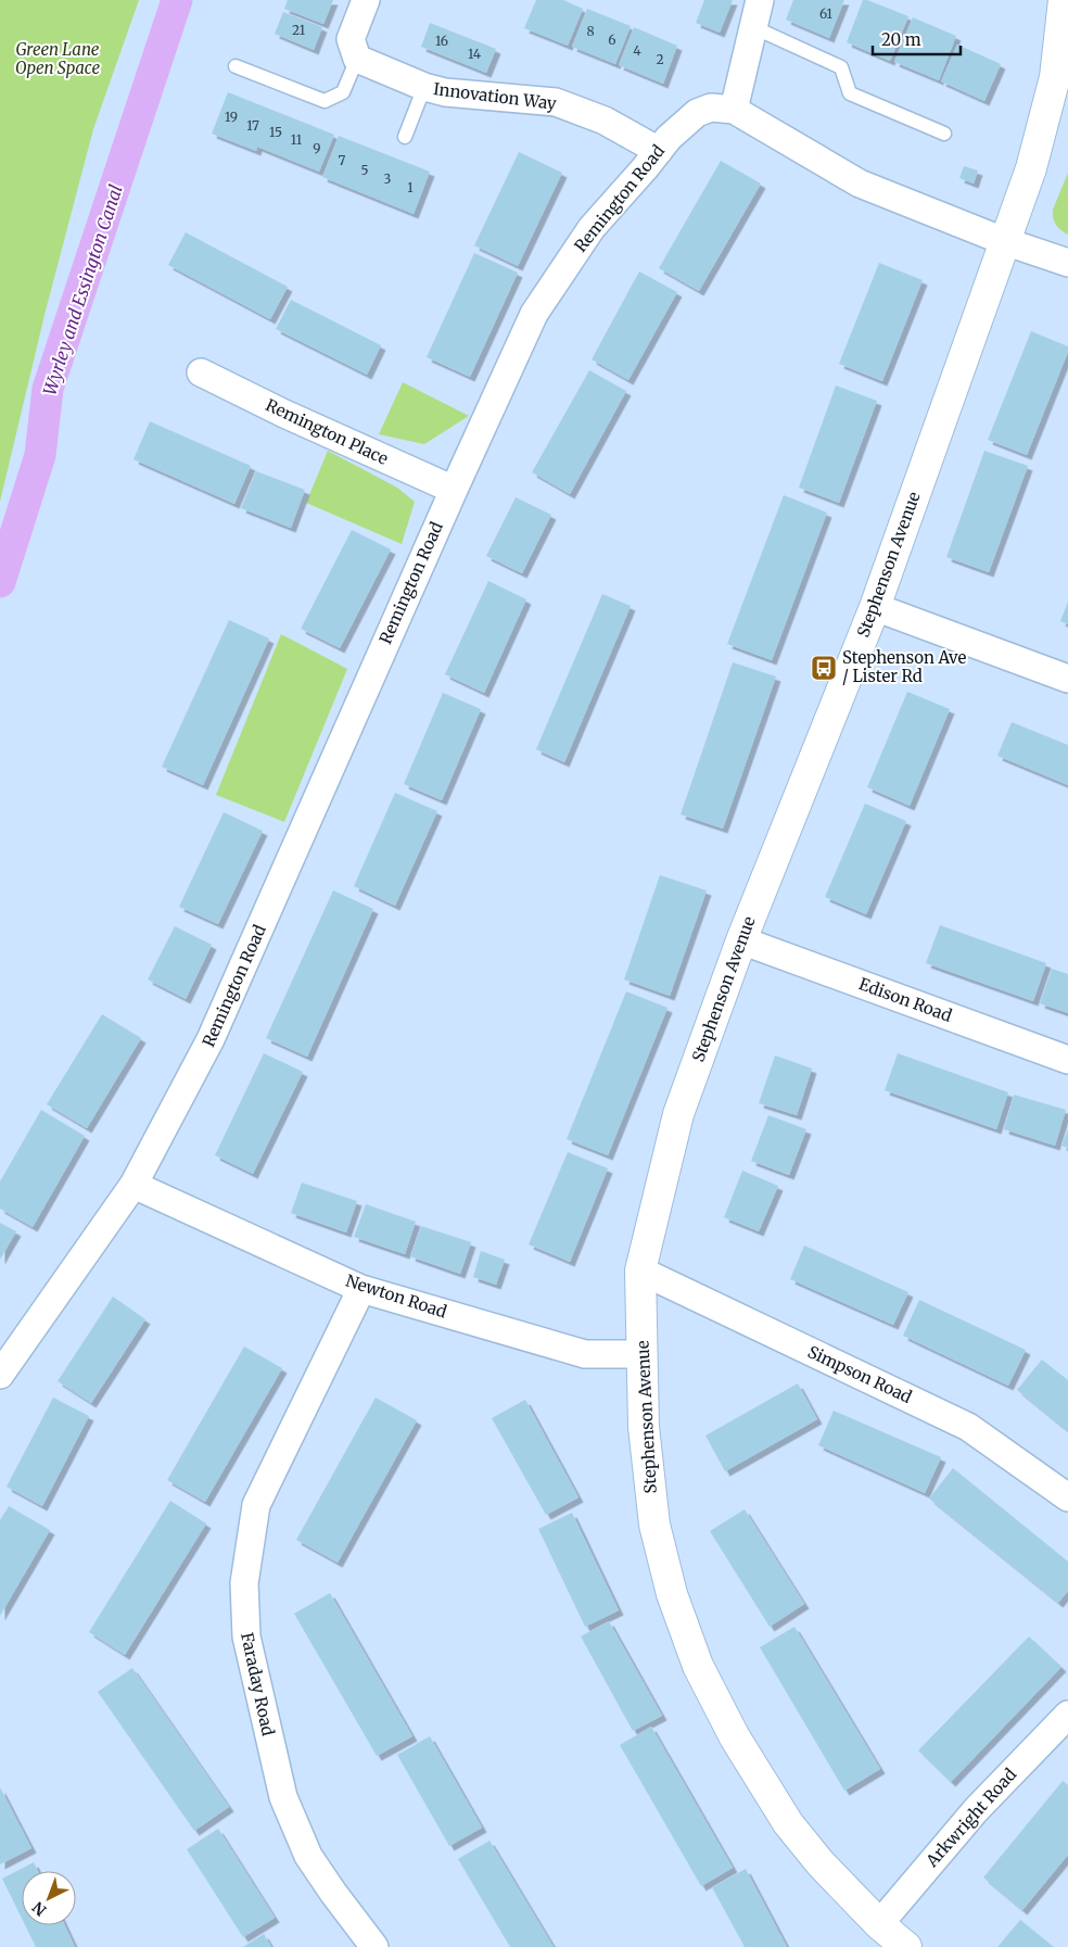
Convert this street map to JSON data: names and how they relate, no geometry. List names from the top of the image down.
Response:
{
  "streets": {
    "street": [
      "Innovation Way",
      "Remington Road",
      "Remington Place",
      "Stephenson Avenue",
      "Edison Road",
      "Newton Road",
      "Simpson Road",
      "Faraday Road",
      "Arkwright Road"
    ]
  },
  "crossings": [
    ["Innovation Way", "Remington Road"],
    ["Remington Road", "Remington Place"],
    ["Remington Road", "Stephenson Avenue"],
    ["Remington Road", "Newton Road"],
    ["Stephenson Avenue", "Edison Road"],
    ["Stephenson Avenue", "Newton Road"],
    ["Stephenson Avenue", "Simpson Road"],
    ["Stephenson Avenue", "Arkwright Road"],
    ["Newton Road", "Faraday Road"]
  ],
  "water": ["Wyrley and Essington Canal"],
  "parks": ["Green Lane Open Space"],
  "places": {
    "bus stop": ["Stephenson Ave / Lister Rd"]
  },
  "house_numbers": [
    "61",
    "21",
    "8",
    "6",
    "16",
    "4",
    "14",
    "2",
    "19",
    "17",
    "15",
    "11",
    "9",
    "7",
    "5",
    "3",
    "1"
  ],
  "scale_bar": "20 m",
  "north": "bottom left"
}
